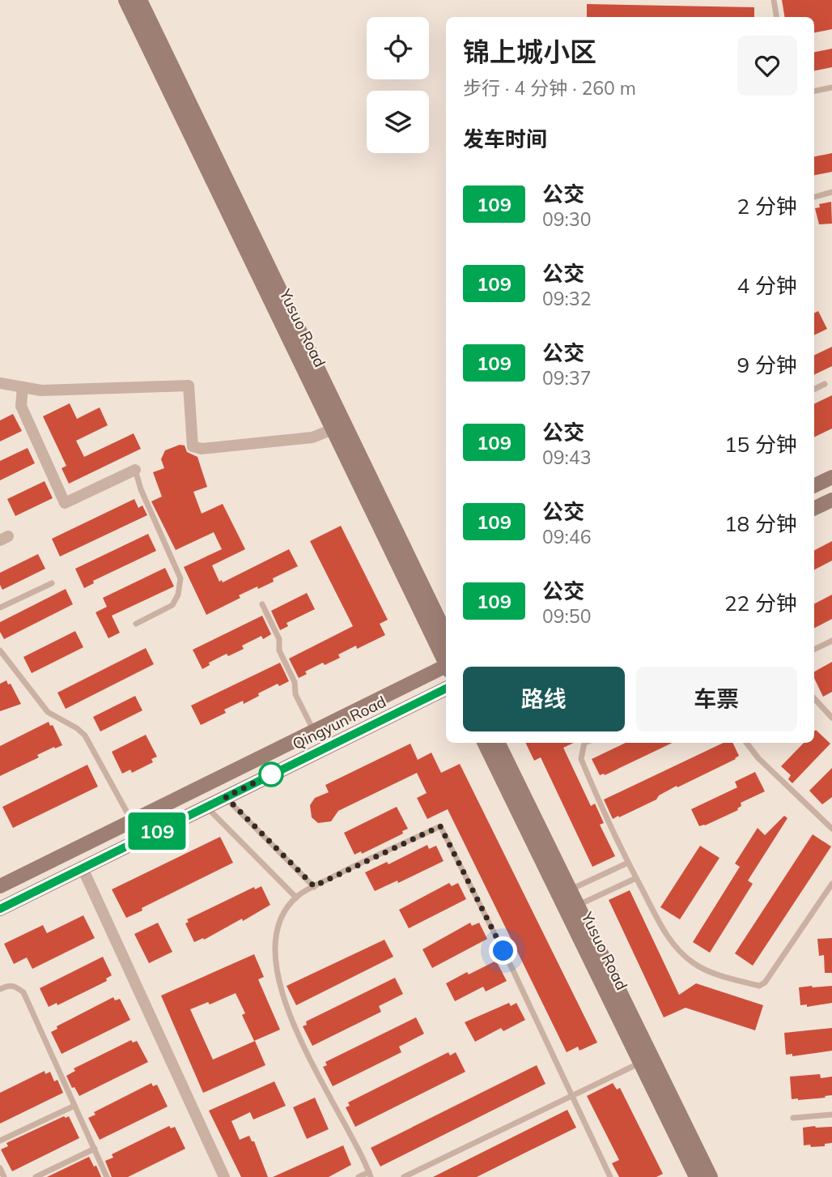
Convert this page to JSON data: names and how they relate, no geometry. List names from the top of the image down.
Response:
{
  "streets": {
    "street": ["Yusuo Road", "Qingyun Road"]
  },
  "lines": ["bus line 109"],
  "page": {
    "on_map": "109",
    "heading": [
      ["锦上城小区", "步行 · 4 分钟 · 260 m"],
      "发车时间"
    ],
    "list": [
      {
        "mark": "109",
        "name": "公交",
        "note": "09:30",
        "value": "2 分钟"
      },
      {
        "mark": "109",
        "name": "公交",
        "note": "09:32",
        "value": "4 分钟"
      },
      {
        "mark": "109",
        "name": "公交",
        "note": "09:37",
        "value": "9 分钟"
      },
      {
        "mark": "109",
        "name": "公交",
        "note": "09:43",
        "value": "15 分钟"
      },
      {
        "mark": "109",
        "name": "公交",
        "note": "09:46",
        "value": "18 分钟"
      },
      {
        "mark": "109",
        "name": "公交",
        "note": "09:50",
        "value": "22 分钟"
      }
    ],
    "buttons": ["路线", "车票"]
  }
}
